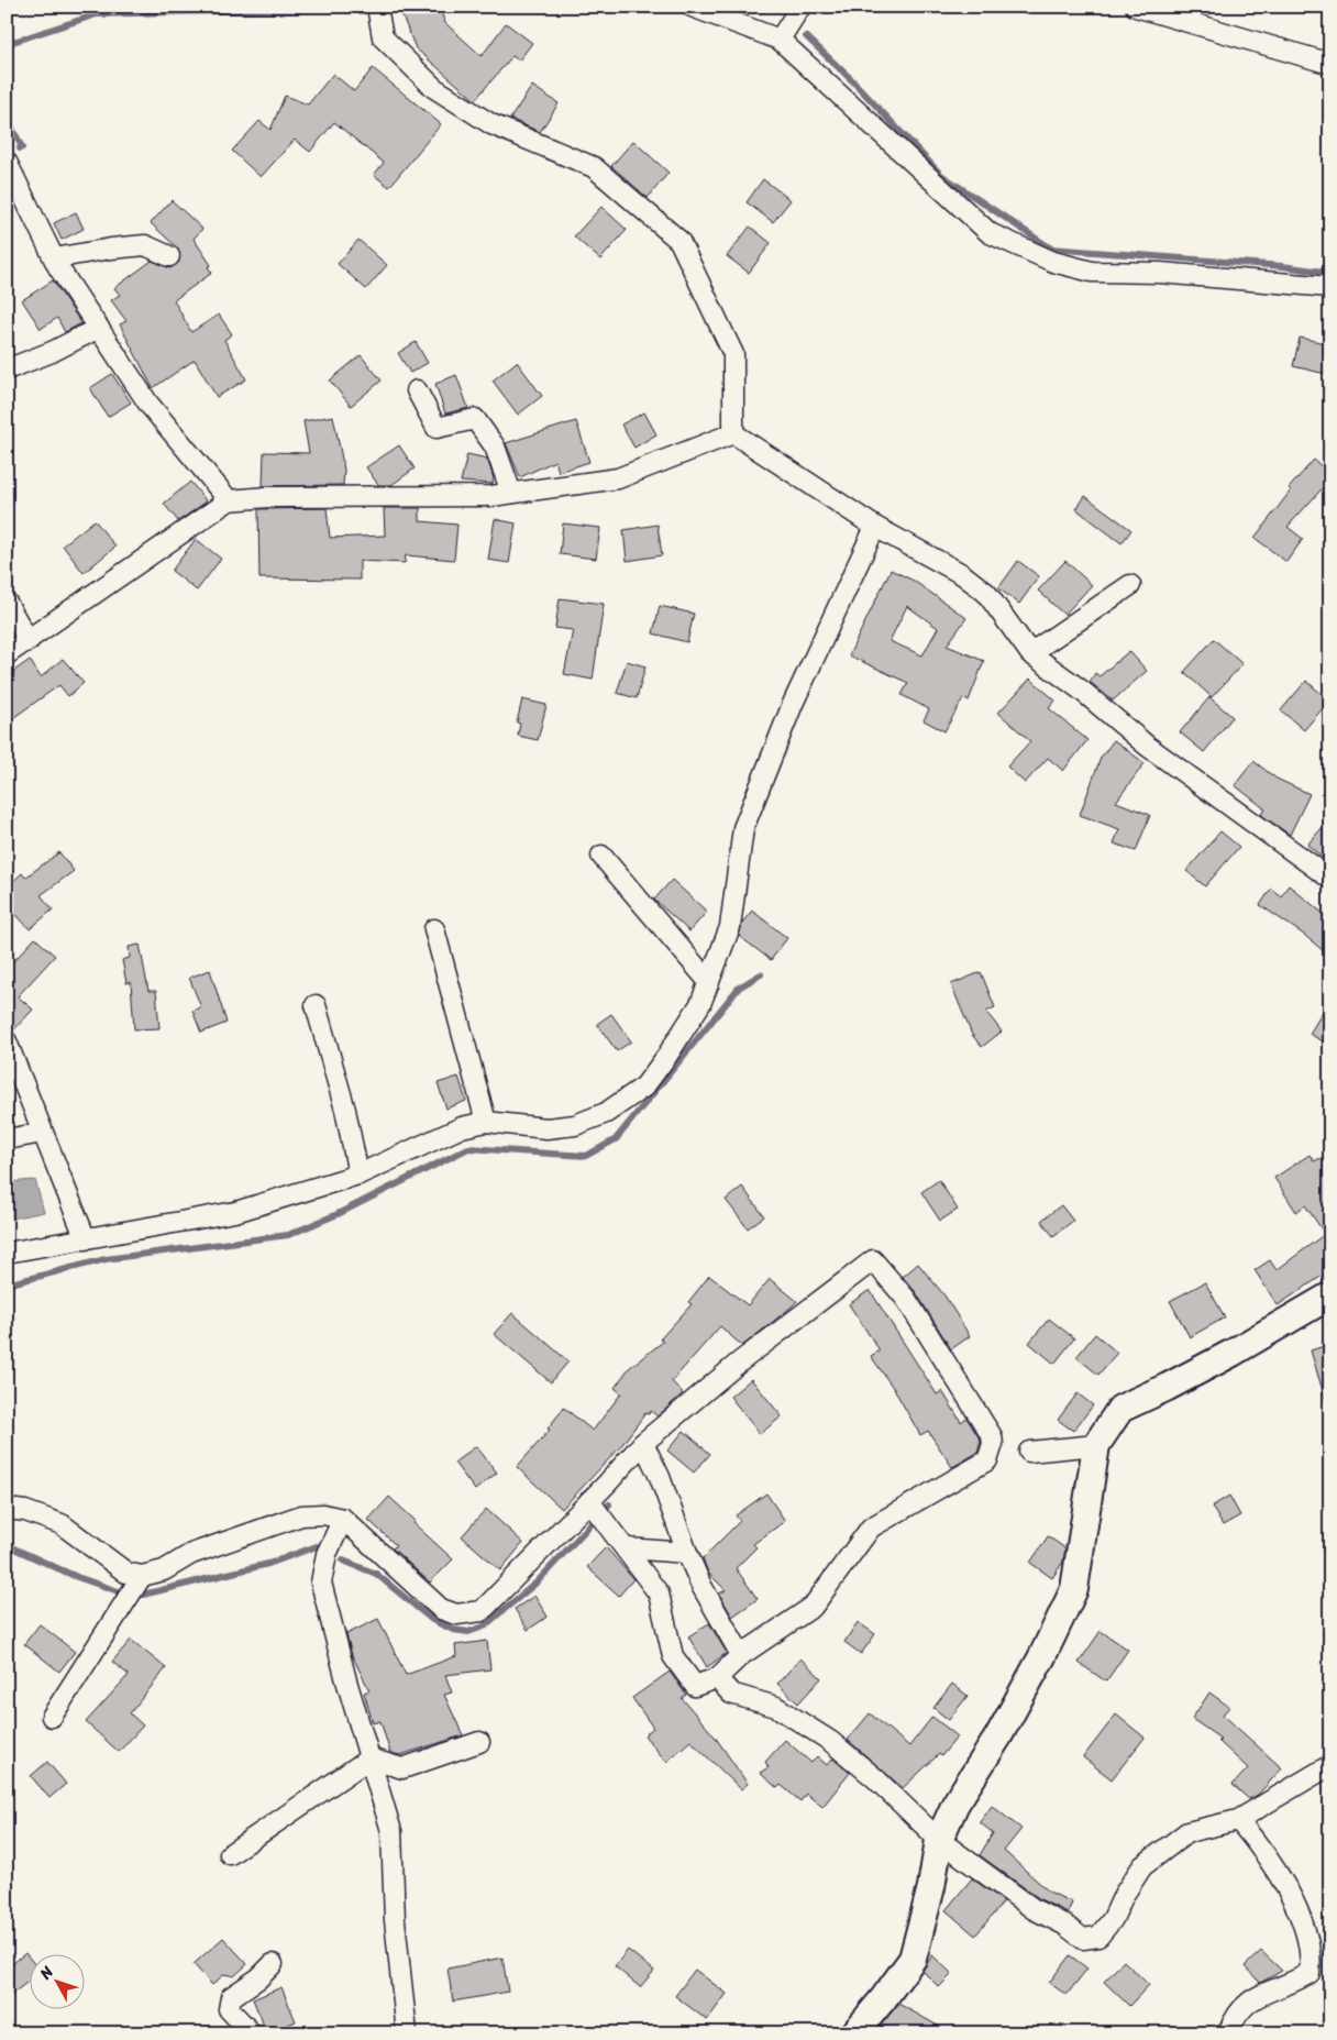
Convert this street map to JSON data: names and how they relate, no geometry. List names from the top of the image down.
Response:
{
  "north": "top left"
}
